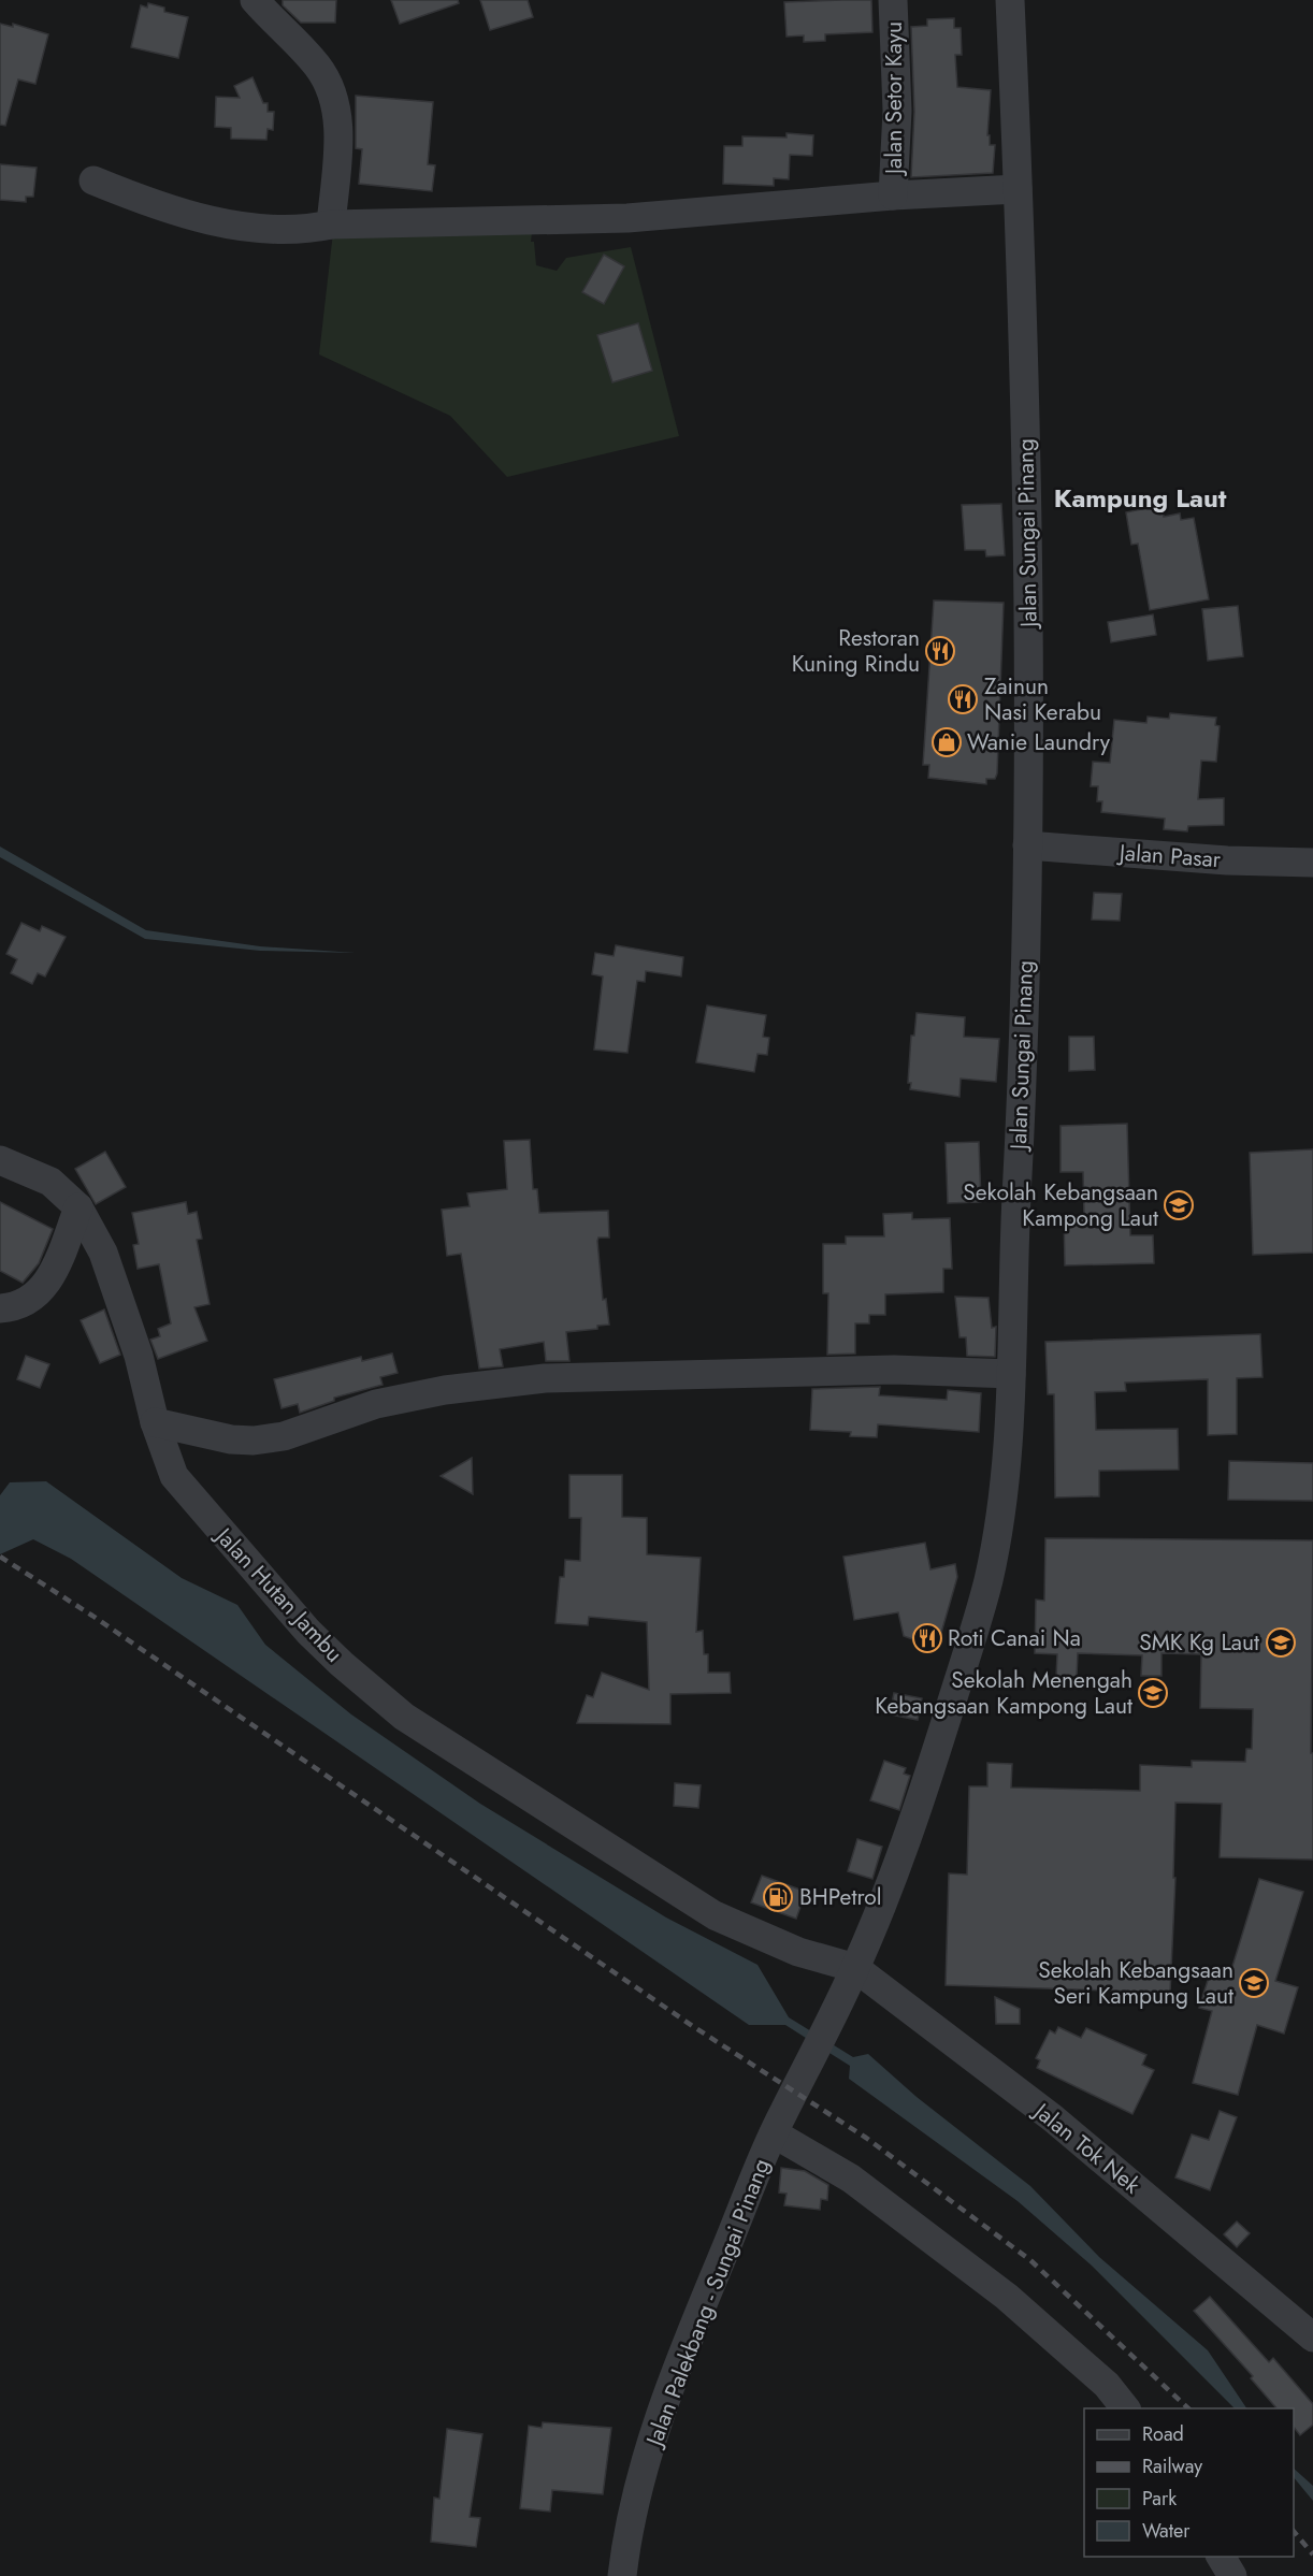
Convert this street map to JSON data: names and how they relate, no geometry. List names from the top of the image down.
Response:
{
  "streets": {
    "street": [
      "Jalan Setor Kayu",
      "Jalan Sungai Pinang",
      "Jalan Pasar",
      "Jalan Hutan Jambu",
      "Jalan Tok Nek",
      "Jalan Palekbang - Sungai Pinang"
    ]
  },
  "crossings": [
    ["Jalan Sungai Pinang", "Jalan Pasar"],
    ["Jalan Sungai Pinang", "Jalan Hutan Jambu"],
    ["Jalan Sungai Pinang", "Jalan Tok Nek"],
    ["Jalan Sungai Pinang", "Jalan Palekbang - Sungai Pinang"],
    ["Jalan Hutan Jambu", "Jalan Tok Nek"]
  ],
  "districts": ["Kampung Laut"],
  "places": {
    "restaurant": ["Restoran Kuning Rindu", "Zainun Nasi Kerabu", "Roti Canai Na"],
    "shop": ["Wanie Laundry"],
    "school or university": [
      "Sekolah Kebangsaan Kampong Laut",
      "SMK Kg Laut",
      "Sekolah Menengah Kebangsaan Kampong Laut",
      "Sekolah Kebangsaan Seri Kampung Laut"
    ],
    "fuel station": ["BHPetrol"]
  },
  "legend": [
    "Road",
    "Railway",
    "Park",
    "Water"
  ]
}
